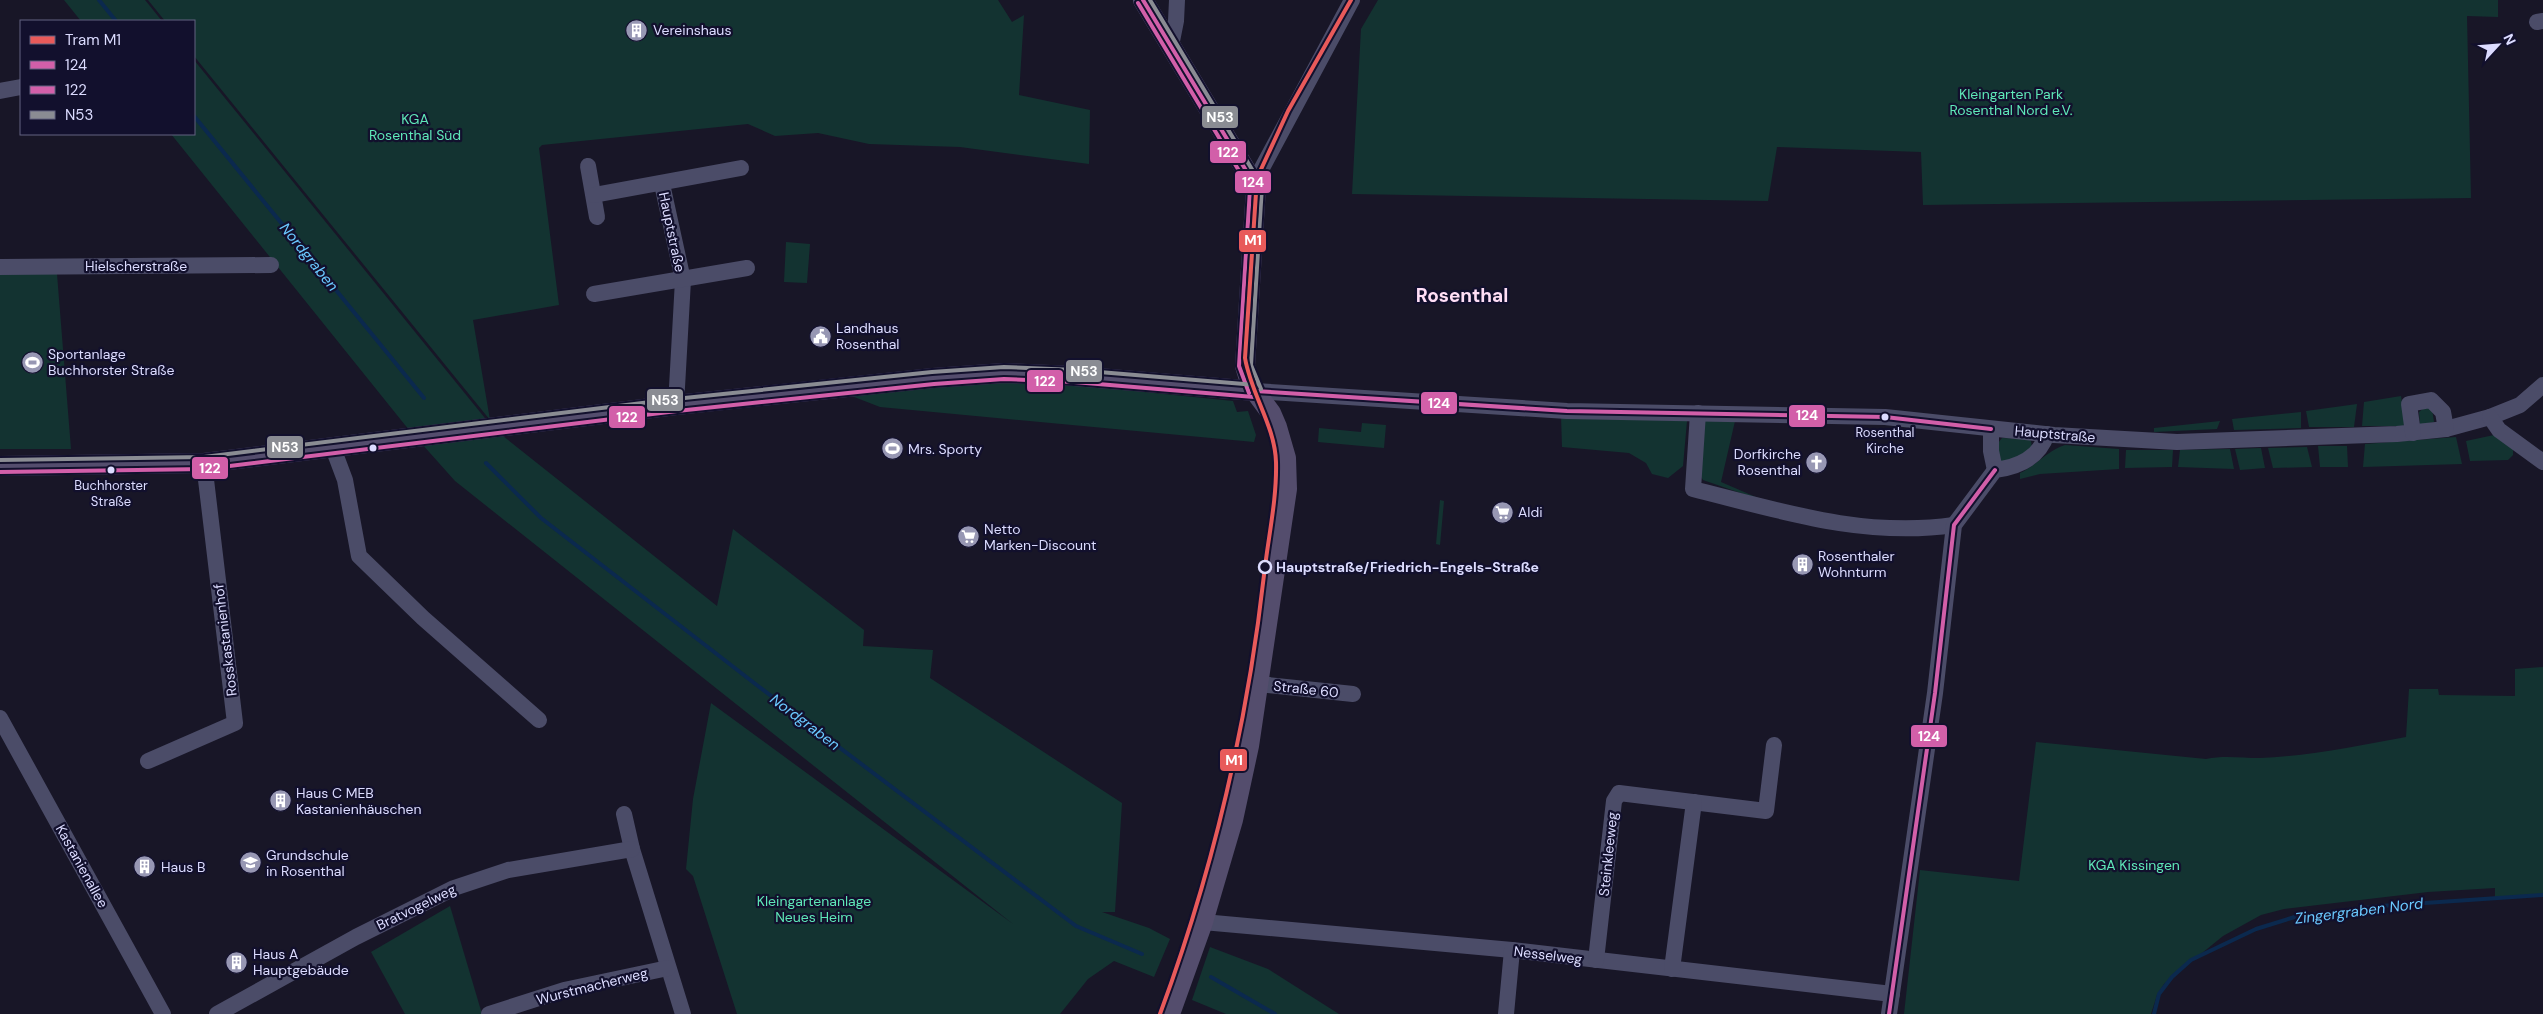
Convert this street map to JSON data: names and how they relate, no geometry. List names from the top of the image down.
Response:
{
  "streets": {
    "main road": ["Hauptstraße"],
    "street": [
      "Hielscherstraße",
      "Rosskastanienhof",
      "Straße 60",
      "Steinkleeweg",
      "Kastanienallee",
      "Bratvogelweg",
      "Nesselweg",
      "Wurstmacherweg"
    ]
  },
  "crossings": [
    ["Hauptstraße", "Rosskastanienhof"],
    ["Steinkleeweg", "Nesselweg"],
    ["Bratvogelweg", "Wurstmacherweg"]
  ],
  "districts": ["Rosenthal"],
  "water": ["Nordgraben", "Zingergraben Nord"],
  "parks": [
    "Kleingarten Park Rosenthal Nord e.V.",
    "KGA Rosenthal Süd",
    "KGA Kissingen",
    "Kleingartenanlage Neues Heim"
  ],
  "places": {
    "building": [
      "Vereinshaus",
      "Rosenthaler Wohnturm",
      "Haus C MEB Kastanienhäuschen",
      "Haus B",
      "Haus A Hauptgebäude"
    ],
    "public building": ["Landhaus Rosenthal"],
    "sports": ["Sportanlage Buchhorster Straße", "Mrs. Sporty"],
    "other": ["Rosenthal Kirche", "Buchhorster Straße", "Hauptstraße/Friedrich-Engels-Straße"],
    "church": ["Dorfkirche Rosenthal"],
    "supermarket": ["Aldi", "Netto Marken-Discount"],
    "school or university": ["Grundschule in Rosenthal"]
  },
  "lines": [
    "tram line M1",
    "transit line 124",
    "transit line N53",
    "transit line 122"
  ],
  "legend": [
    "Tram M1",
    "124",
    "122",
    "N53"
  ],
  "north": "top right"
}
